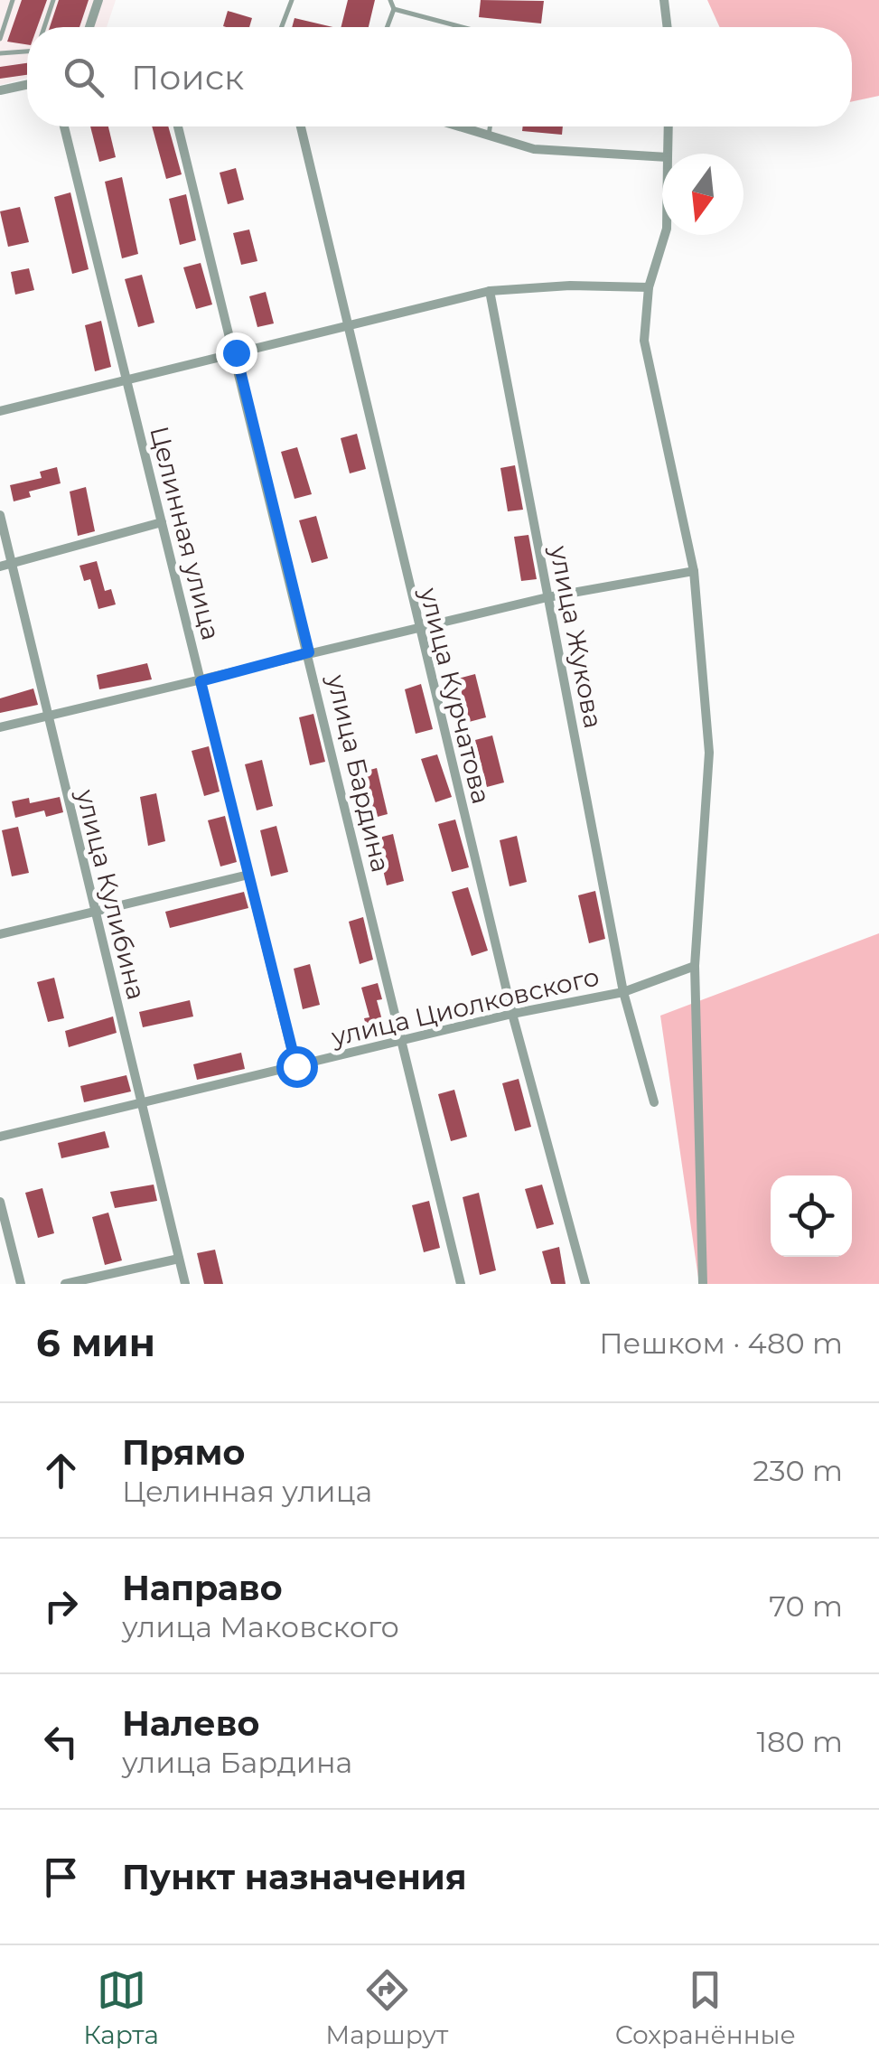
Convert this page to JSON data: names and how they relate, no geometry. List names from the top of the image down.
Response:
{
  "streets": {
    "street": [
      "Целинная улица",
      "улица Жукова",
      "улица Курчатова",
      "улица Бардина",
      "улица Кулибина",
      "улица Циолковского"
    ]
  },
  "crossings": [
    ["Целинная улица", "улица Циолковского"],
    ["улица Жукова", "улица Циолковского"],
    ["улица Курчатова", "улица Циолковского"],
    ["улица Бардина", "улица Циолковского"],
    ["улица Кулибина", "улица Циолковского"]
  ],
  "north": "bottom",
  "page": {
    "search": "Поиск",
    "heading": ["6 мин", "Пешком · 480 m"],
    "list": [
      ["Прямо", "Целинная улица", "230 m"],
      ["Направо", "улица Маковского", "70 m"],
      ["Налево", "улица Бардина", "180 m"],
      "Пункт назначения"
    ],
    "nav": ["Карта", "Маршрут", "Сохранённые"]
  }
}
